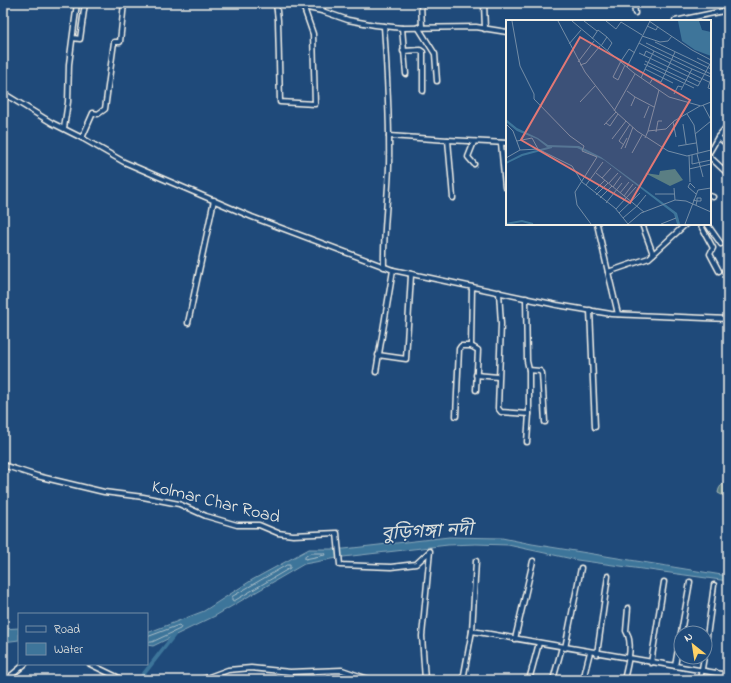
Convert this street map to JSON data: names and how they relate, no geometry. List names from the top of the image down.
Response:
{
  "streets": {
    "street": ["Kolmar Char Road"]
  },
  "water": ["বুড়িগঙ্গা নদী"],
  "legend": ["Road", "Water"],
  "north": "top left"
}
